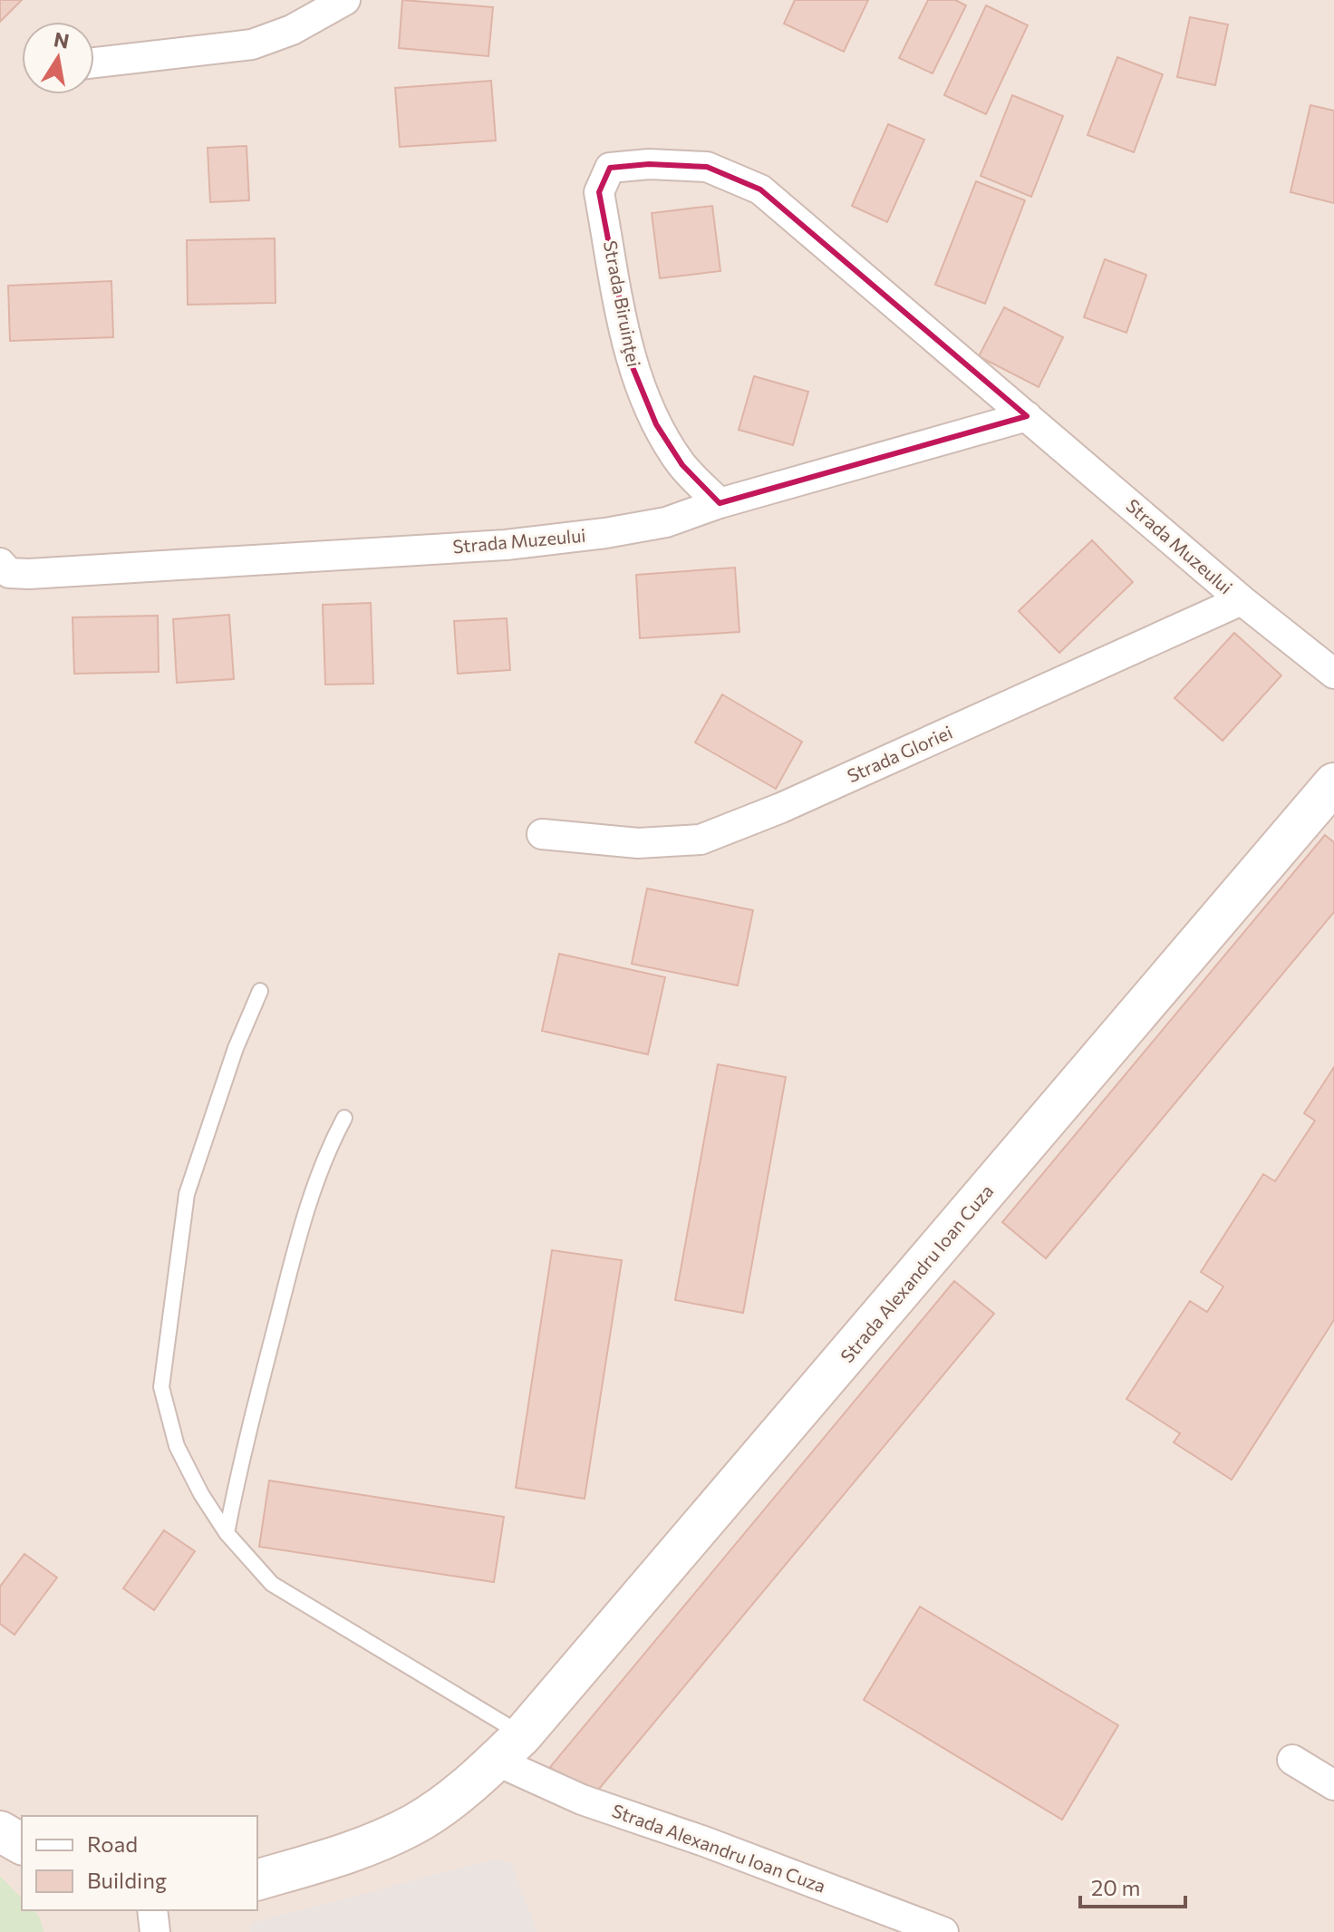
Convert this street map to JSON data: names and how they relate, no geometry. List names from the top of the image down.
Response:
{
  "streets": {
    "main road": ["Strada Alexandru Ioan Cuza"],
    "street": ["Strada Biruinţei", "Strada Muzeului", "Strada Gloriei"]
  },
  "crossings": [
    ["Strada Biruinţei", "Strada Muzeului"],
    ["Strada Muzeului", "Strada Gloriei"]
  ],
  "legend": ["Road", "Building"],
  "scale_bar": "20 m",
  "north": "top"
}
